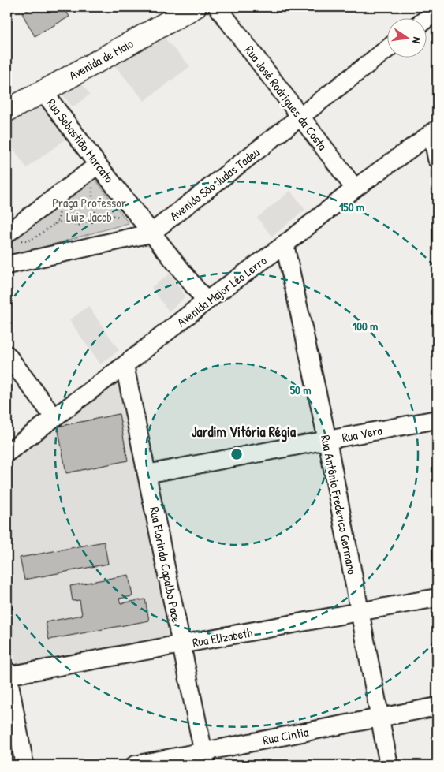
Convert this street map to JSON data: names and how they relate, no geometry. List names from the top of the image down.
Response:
{
  "streets": {
    "main road": ["Avenida de Maio"],
    "street": [
      "Rua José Rodrigues da Costa",
      "Rua Sebastião Marcato",
      "Avenida São Judas Tadeu",
      "Avenida Major Léo Lerro",
      "Rua Vera",
      "Rua Antônio Frederico Germano",
      "Rua Florinda Capalbo Pace",
      "Rua Elizabeth",
      "Rua Cintia"
    ]
  },
  "crossings": [
    ["Avenida de Maio", "Rua Sebastião Marcato"],
    ["Rua José Rodrigues da Costa", "Avenida São Judas Tadeu"],
    ["Rua José Rodrigues da Costa", "Avenida Major Léo Lerro"],
    ["Rua Sebastião Marcato", "Avenida São Judas Tadeu"],
    ["Rua Sebastião Marcato", "Avenida Major Léo Lerro"],
    ["Avenida Major Léo Lerro", "Rua Antônio Frederico Germano"],
    ["Avenida Major Léo Lerro", "Rua Florinda Capalbo Pace"],
    ["Rua Vera", "Rua Antônio Frederico Germano"],
    ["Rua Vera", "Rua Florinda Capalbo Pace"],
    ["Rua Antônio Frederico Germano", "Rua Elizabeth"],
    ["Rua Antônio Frederico Germano", "Rua Cintia"],
    ["Rua Florinda Capalbo Pace", "Rua Elizabeth"],
    ["Rua Florinda Capalbo Pace", "Rua Cintia"]
  ],
  "districts": ["Jardim Vitória Régia"],
  "parks": ["Praça Professor Luiz Jacob"],
  "north": "right",
  "rings": ["150 m", "100 m", "50 m"]
}
